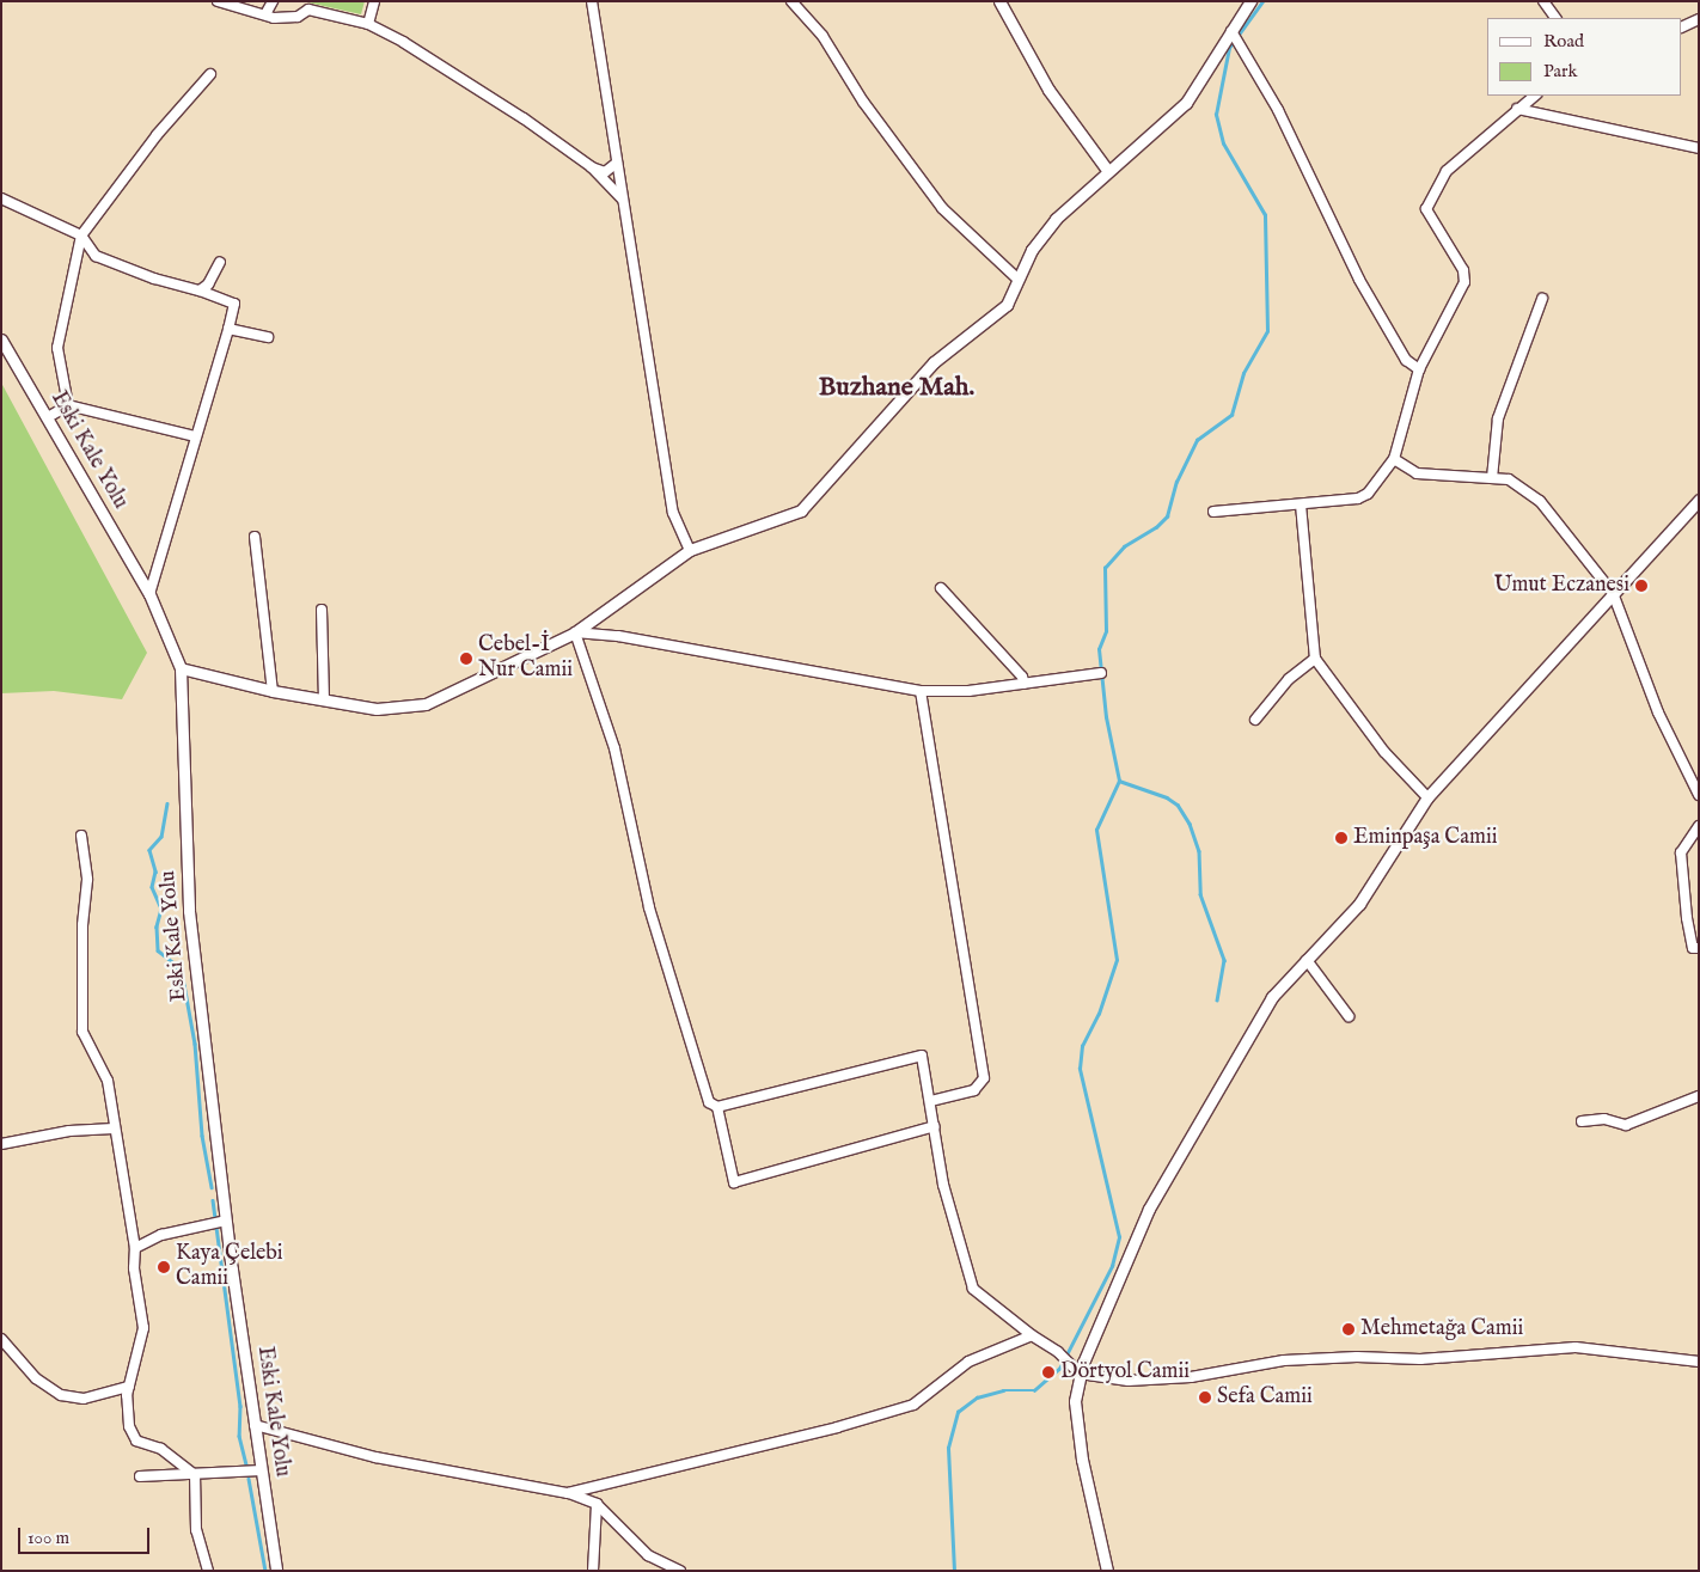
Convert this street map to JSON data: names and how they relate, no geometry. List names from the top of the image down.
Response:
{
  "streets": {
    "street": ["Eski Kale Yolu"]
  },
  "districts": ["Buzhane Mah."],
  "places": [
    "Umut Eczanesi",
    "Cebel-İ Nur Camii",
    "Eminpaşa Camii",
    "Kaya Çelebi Camii",
    "Mehmetağa Camii",
    "Dörtyol Camii",
    "Sefa Camii"
  ],
  "legend": ["Road", "Park"],
  "scale_bar": "100 m"
}
